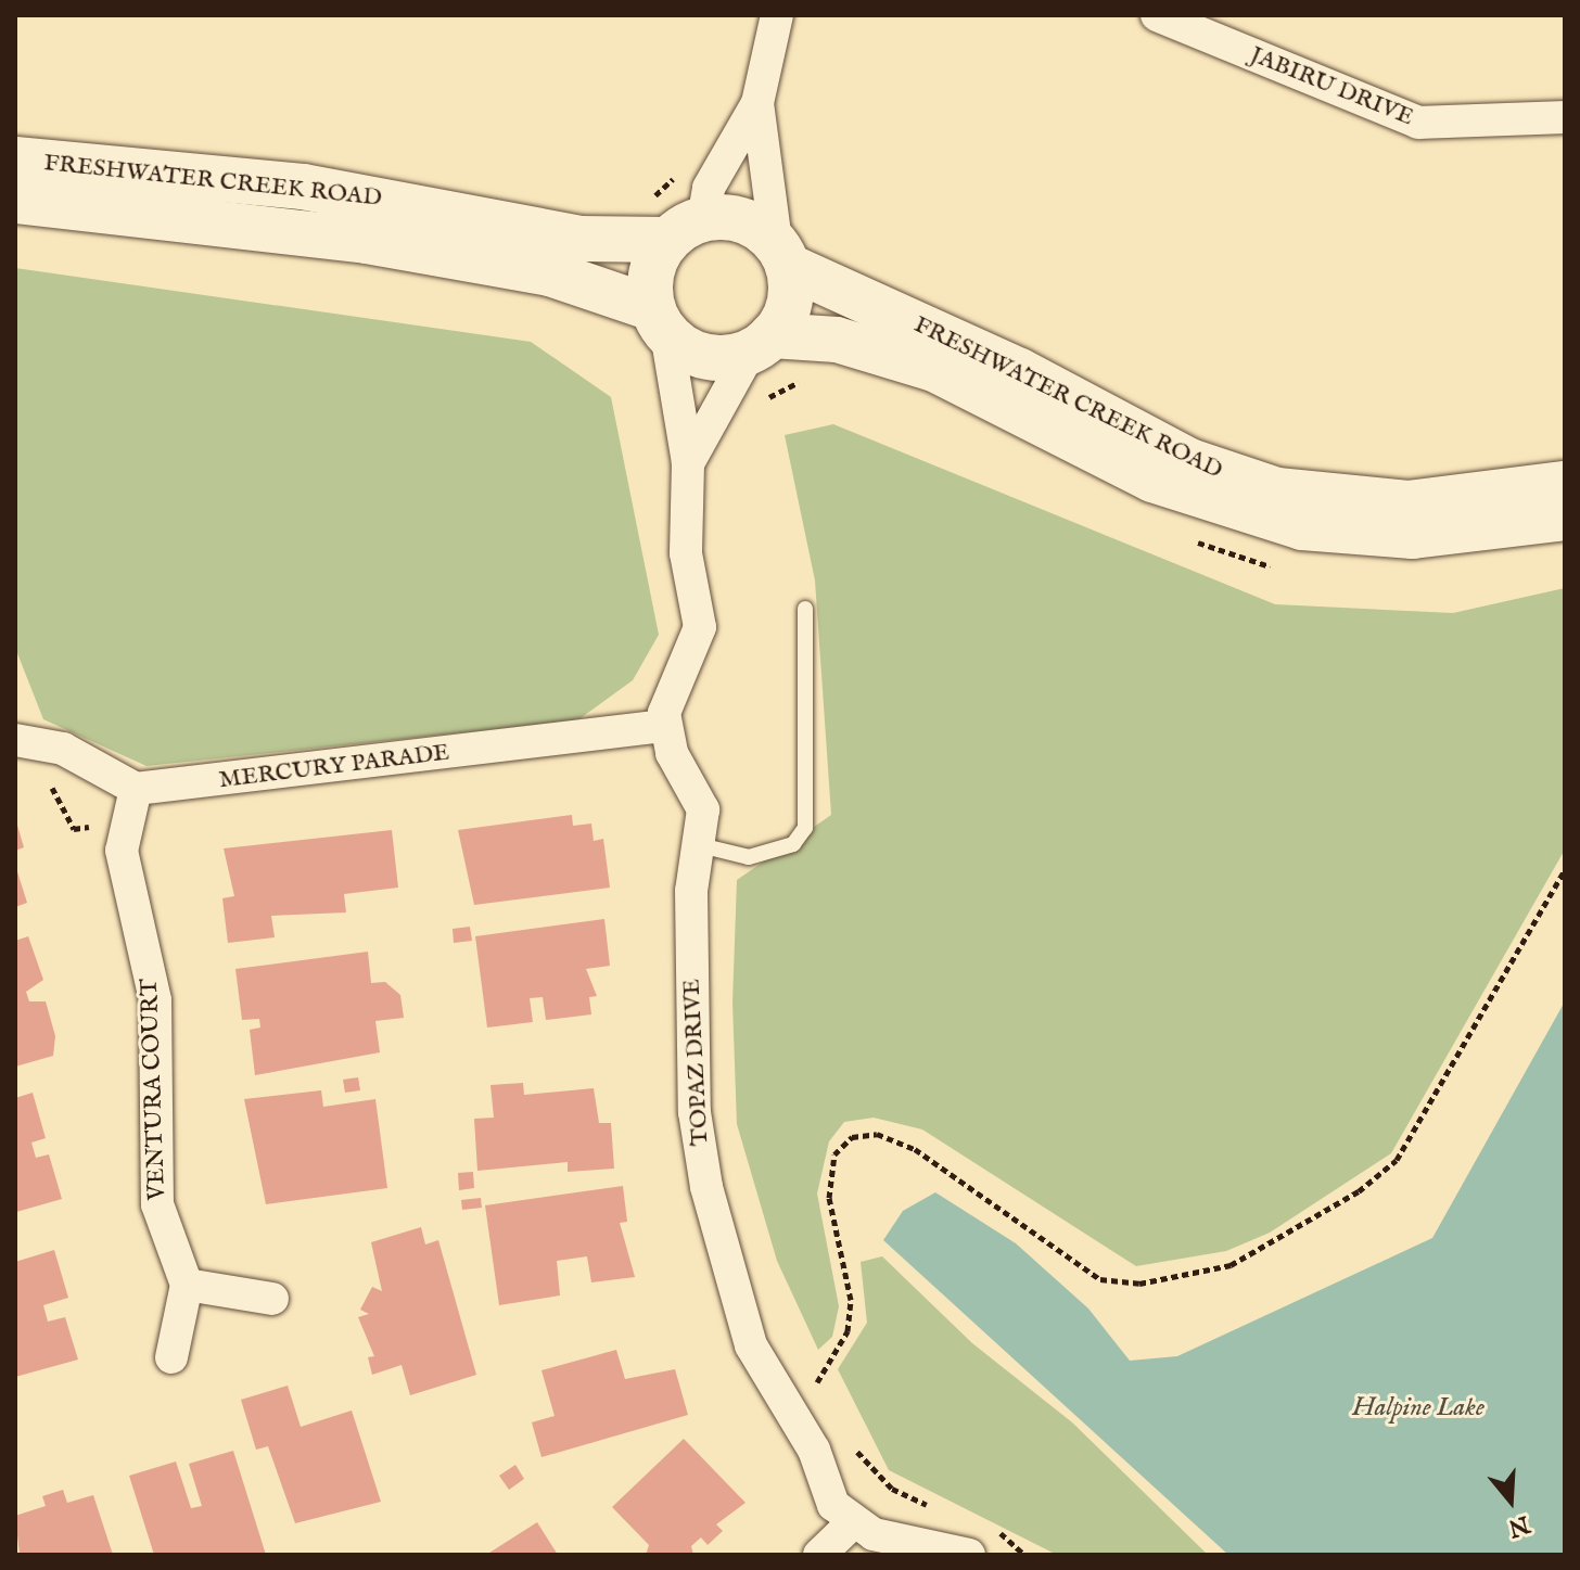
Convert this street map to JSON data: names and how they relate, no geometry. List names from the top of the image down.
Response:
{
  "streets": {
    "main road": ["FRESHWATER CREEK ROAD"],
    "street": [
      "JABIRU DRIVE",
      "MERCURY PARADE",
      "TOPAZ DRIVE",
      "VENTURA COURT"
    ]
  },
  "crossings": [
    ["MERCURY PARADE", "TOPAZ DRIVE"],
    ["MERCURY PARADE", "VENTURA COURT"]
  ],
  "water": ["Halpine Lake"],
  "north": "bottom"
}
